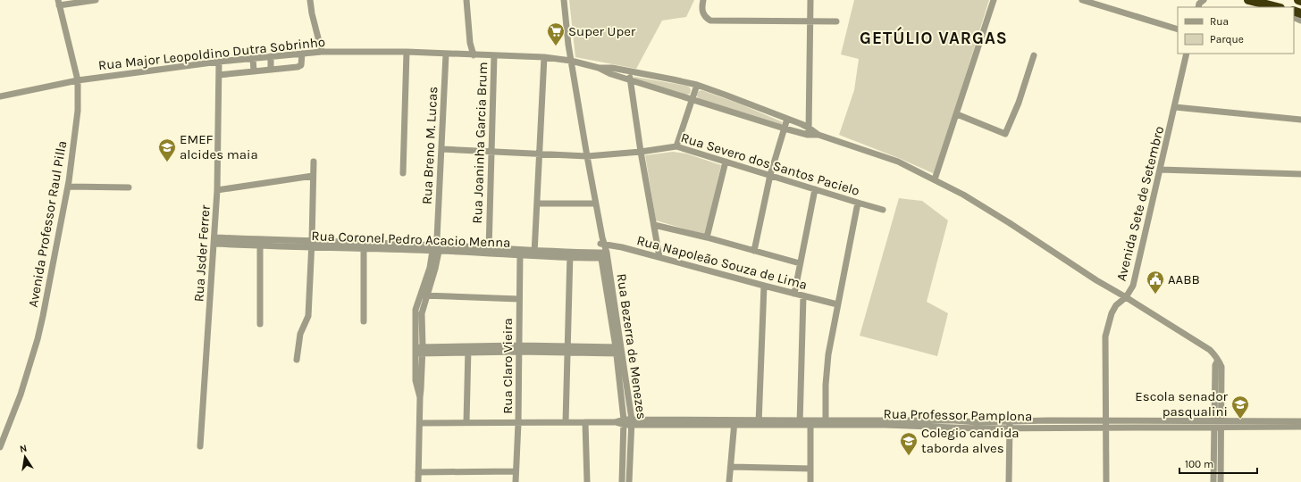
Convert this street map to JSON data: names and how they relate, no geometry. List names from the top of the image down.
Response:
{
  "streets": {
    "street": [
      "Rua Major Leopoldino Dutra Sobrinho",
      "Rua Joaninha Garcia Brum",
      "Rua Breno M. Lucas",
      "Rua Severo dos Santos Pacielo",
      "Avenida Sete de Setembro",
      "Avenida Professor Raul Pilla",
      "Rua Coronel Pedro Acacio Menna",
      "Rua Jsder Ferrer",
      "Rua Napoleão Souza de Lima",
      "Rua Bezerra de Menezes",
      "Rua Claro Vieira",
      "Rua Professor Pamplona"
    ]
  },
  "crossings": [
    ["Rua Major Leopoldino Dutra Sobrinho", "Rua Joaninha Garcia Brum"],
    ["Rua Major Leopoldino Dutra Sobrinho", "Rua Breno M. Lucas"],
    ["Rua Major Leopoldino Dutra Sobrinho", "Avenida Sete de Setembro"],
    ["Rua Major Leopoldino Dutra Sobrinho", "Avenida Professor Raul Pilla"],
    ["Rua Major Leopoldino Dutra Sobrinho", "Rua Jsder Ferrer"],
    ["Rua Major Leopoldino Dutra Sobrinho", "Rua Bezerra de Menezes"],
    ["Rua Joaninha Garcia Brum", "Rua Severo dos Santos Pacielo"],
    ["Rua Joaninha Garcia Brum", "Rua Coronel Pedro Acacio Menna"],
    ["Rua Breno M. Lucas", "Rua Severo dos Santos Pacielo"],
    ["Rua Breno M. Lucas", "Rua Coronel Pedro Acacio Menna"],
    ["Rua Severo dos Santos Pacielo", "Rua Bezerra de Menezes"],
    ["Avenida Sete de Setembro", "Rua Professor Pamplona"],
    ["Rua Coronel Pedro Acacio Menna", "Rua Jsder Ferrer"],
    ["Rua Coronel Pedro Acacio Menna", "Rua Bezerra de Menezes"],
    ["Rua Coronel Pedro Acacio Menna", "Rua Claro Vieira"],
    ["Rua Napoleão Souza de Lima", "Rua Bezerra de Menezes"],
    ["Rua Bezerra de Menezes", "Rua Professor Pamplona"],
    ["Rua Claro Vieira", "Rua Professor Pamplona"]
  ],
  "districts": ["GETÚLIO VARGAS"],
  "places": {
    "supermarket": ["Super Uper"],
    "school or university": ["EMEF alcides maia", "Escola senador pasqualini", "Colegio candida taborda alves"],
    "public building": ["AABB"]
  },
  "legend": ["Rua", "Parque"],
  "scale_bar": "100 m",
  "north": "top"
}
